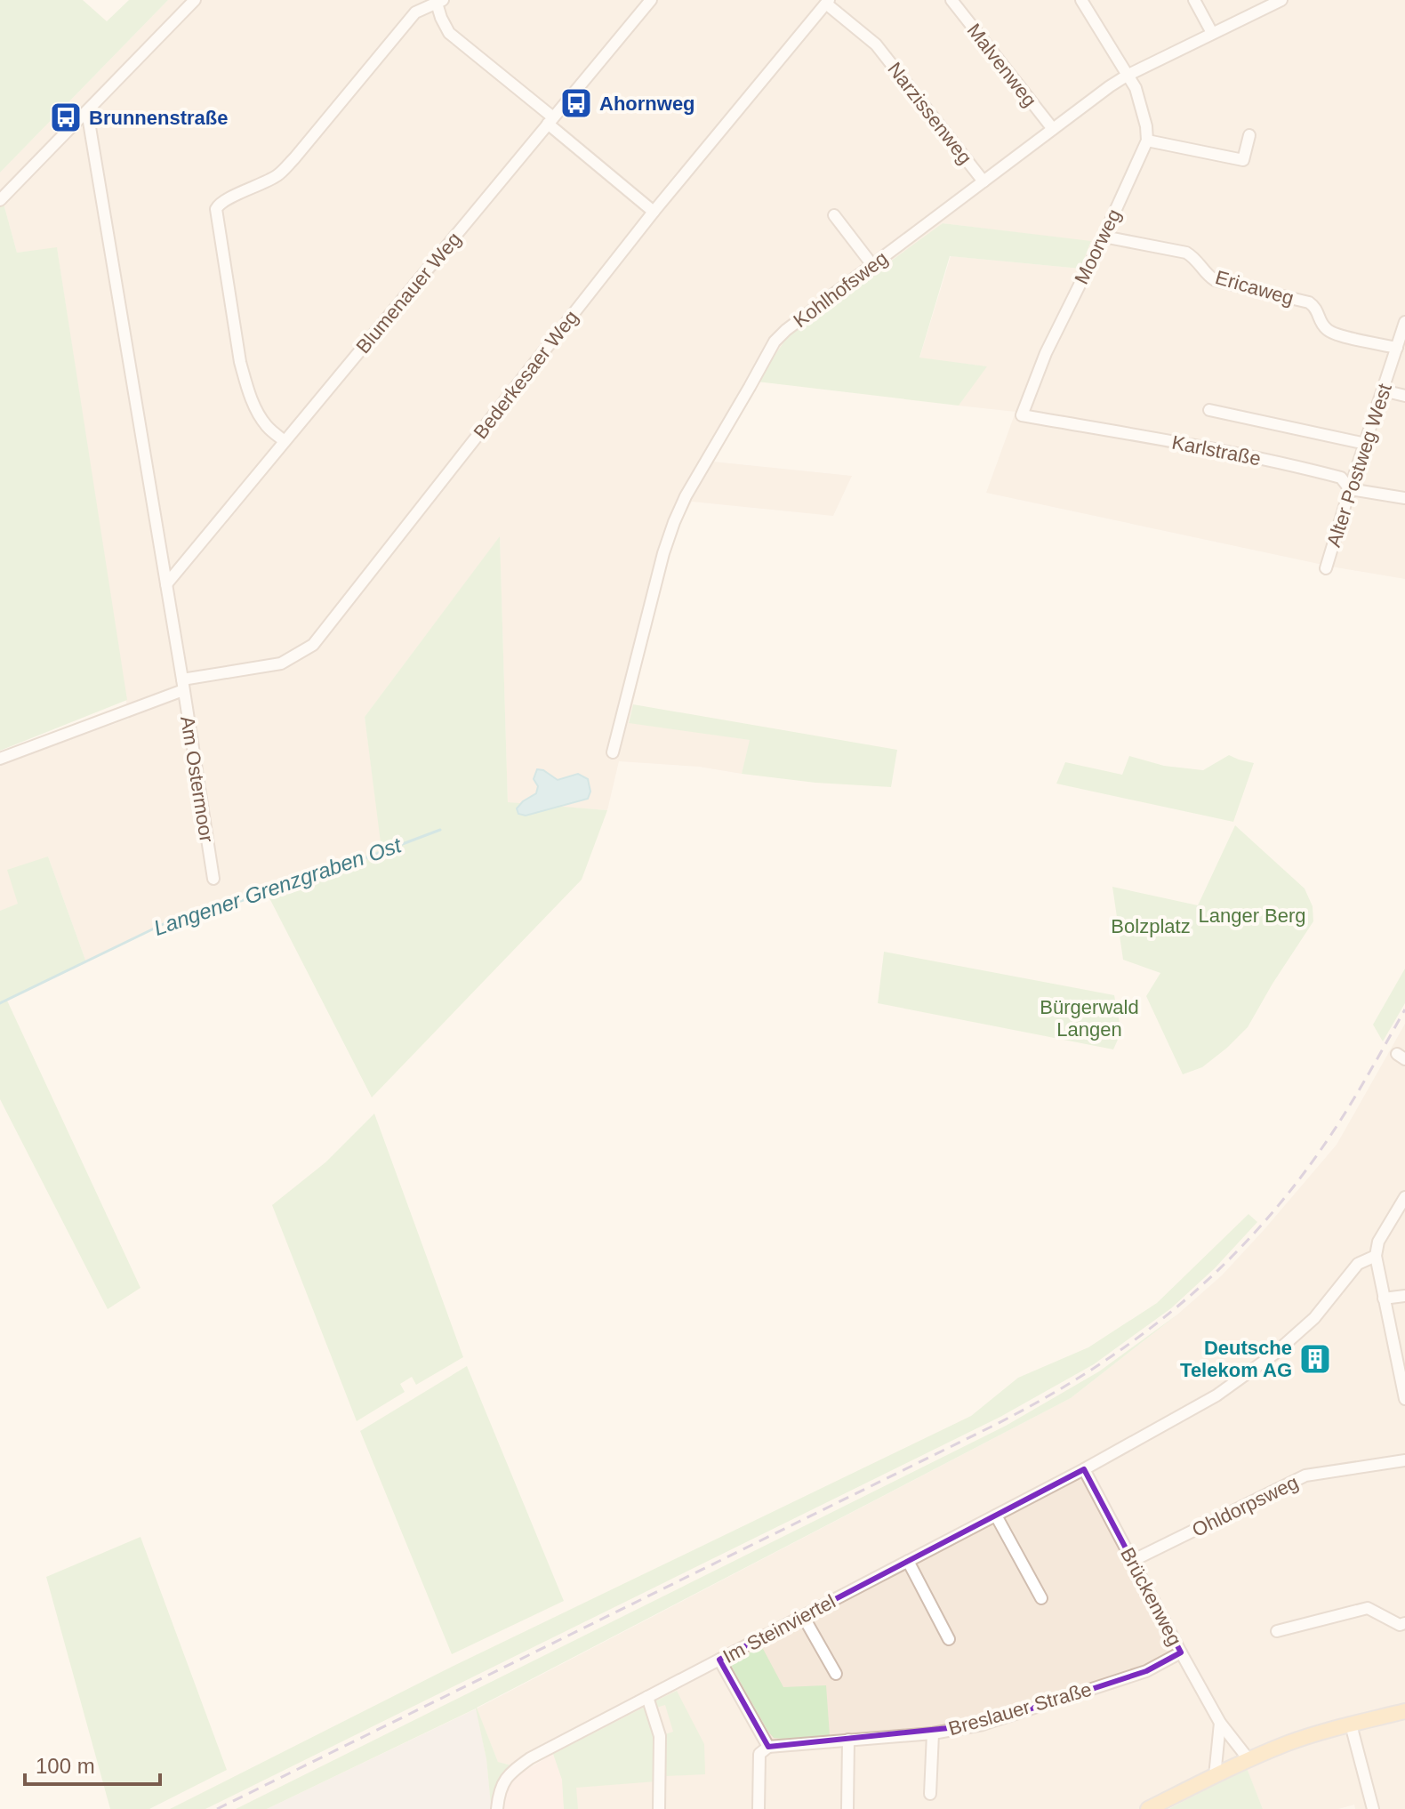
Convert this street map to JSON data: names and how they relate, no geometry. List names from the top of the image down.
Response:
{
  "streets": {
    "street": [
      "Malvenweg",
      "Narzissenweg",
      "Moorweg",
      "Ericaweg",
      "Kohlhofsweg",
      "Blumenauer Weg",
      "Bederkesaer Weg",
      "Karlstraße",
      "Alter Postweg West",
      "Am Ostermoor",
      "Ohldorpsweg",
      "Brückenweg",
      "Im Steinviertel",
      "Breslauer Straße"
    ]
  },
  "crossings": [
    ["Malvenweg", "Kohlhofsweg"],
    ["Narzissenweg", "Kohlhofsweg"],
    ["Narzissenweg", "Bederkesaer Weg"],
    ["Moorweg", "Ericaweg"],
    ["Moorweg", "Karlstraße"],
    ["Ericaweg", "Alter Postweg West"],
    ["Bederkesaer Weg", "Am Ostermoor"],
    ["Karlstraße", "Alter Postweg West"],
    ["Ohldorpsweg", "Brückenweg"],
    ["Brückenweg", "Im Steinviertel"],
    ["Brückenweg", "Breslauer Straße"]
  ],
  "water": ["Langener Grenzgraben Ost"],
  "parks": ["Langer Berg", "Bolzplatz", "Bürgerwald Langen"],
  "places": {
    "bus stop": ["Ahornweg", "Brunnenstraße"],
    "building": ["Deutsche Telekom AG"]
  },
  "scale_bar": "100 m"
}
